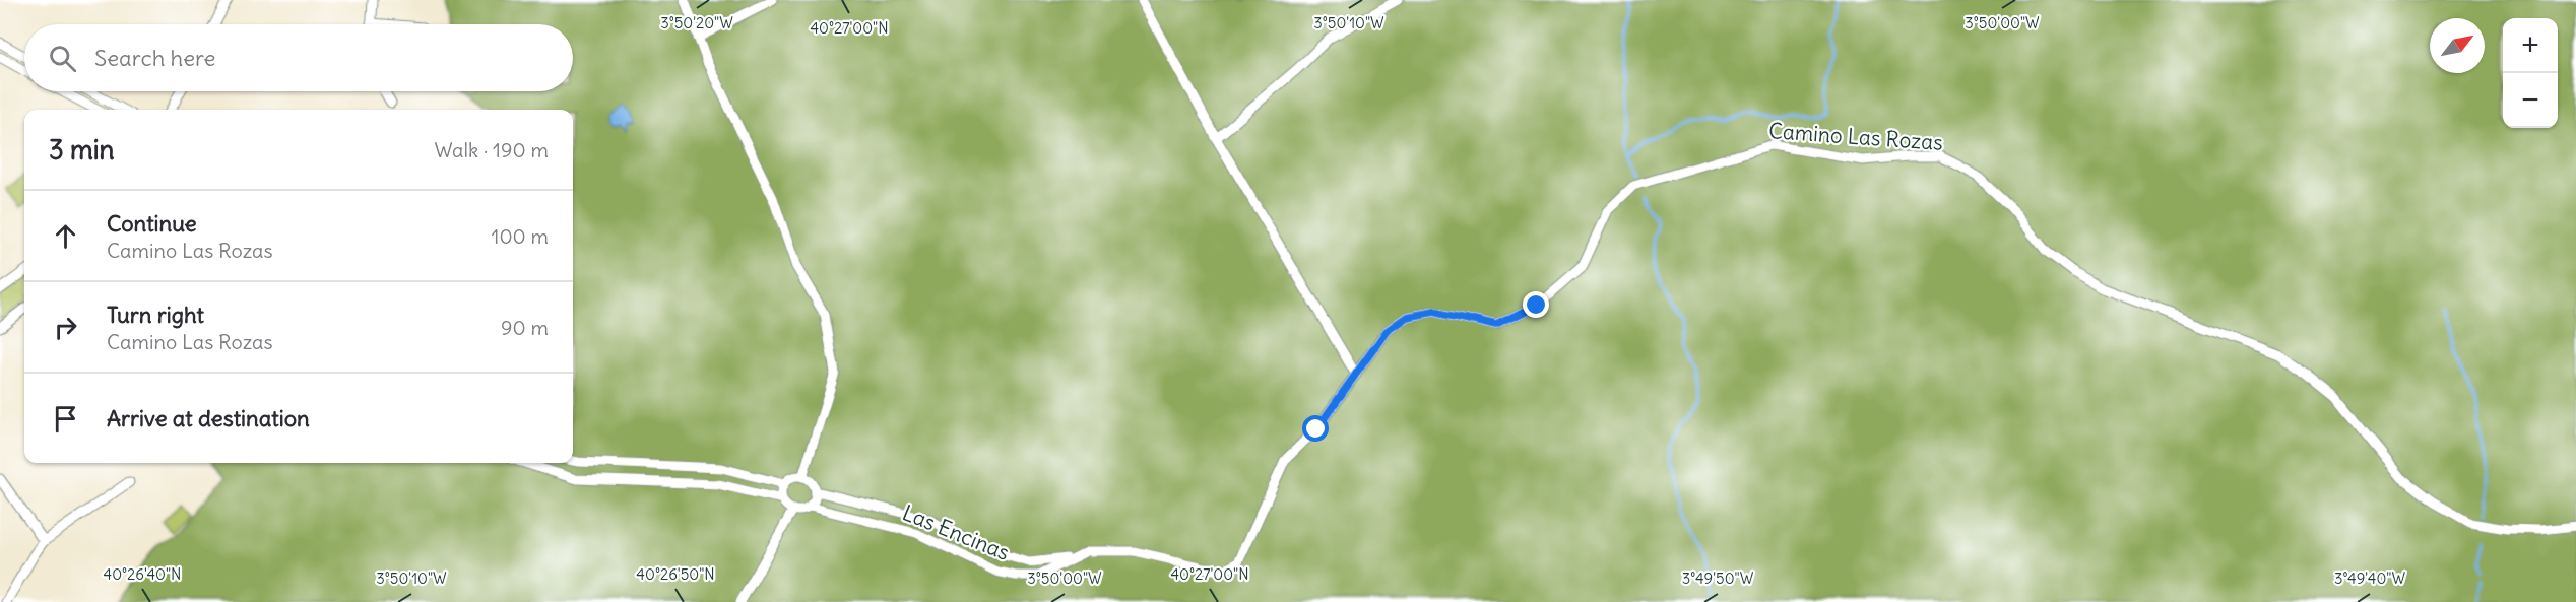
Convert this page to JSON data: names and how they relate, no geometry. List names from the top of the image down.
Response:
{
  "streets": {
    "street": ["Camino Las Rozas", "Las Encinas"]
  },
  "crossings": [
    ["Camino Las Rozas", "Las Encinas"]
  ],
  "north": "top right",
  "page": {
    "map_buttons": ["+", "−"],
    "search": "Search here",
    "heading": ["3 min", "Walk · 190 m"],
    "list": [
      ["Continue", "Camino Las Rozas", "100 m"],
      ["Turn right", "Camino Las Rozas", "90 m"],
      "Arrive at destination"
    ]
  },
  "coordinates": [
    "3°50'00\"W",
    "3°50'20\"W",
    "3°50'10\"W",
    "40°27'00\"N",
    "40°26'40\"N",
    "40°26'50\"N",
    "3°49'50\"W",
    "3°49'40\"W"
  ]
}
